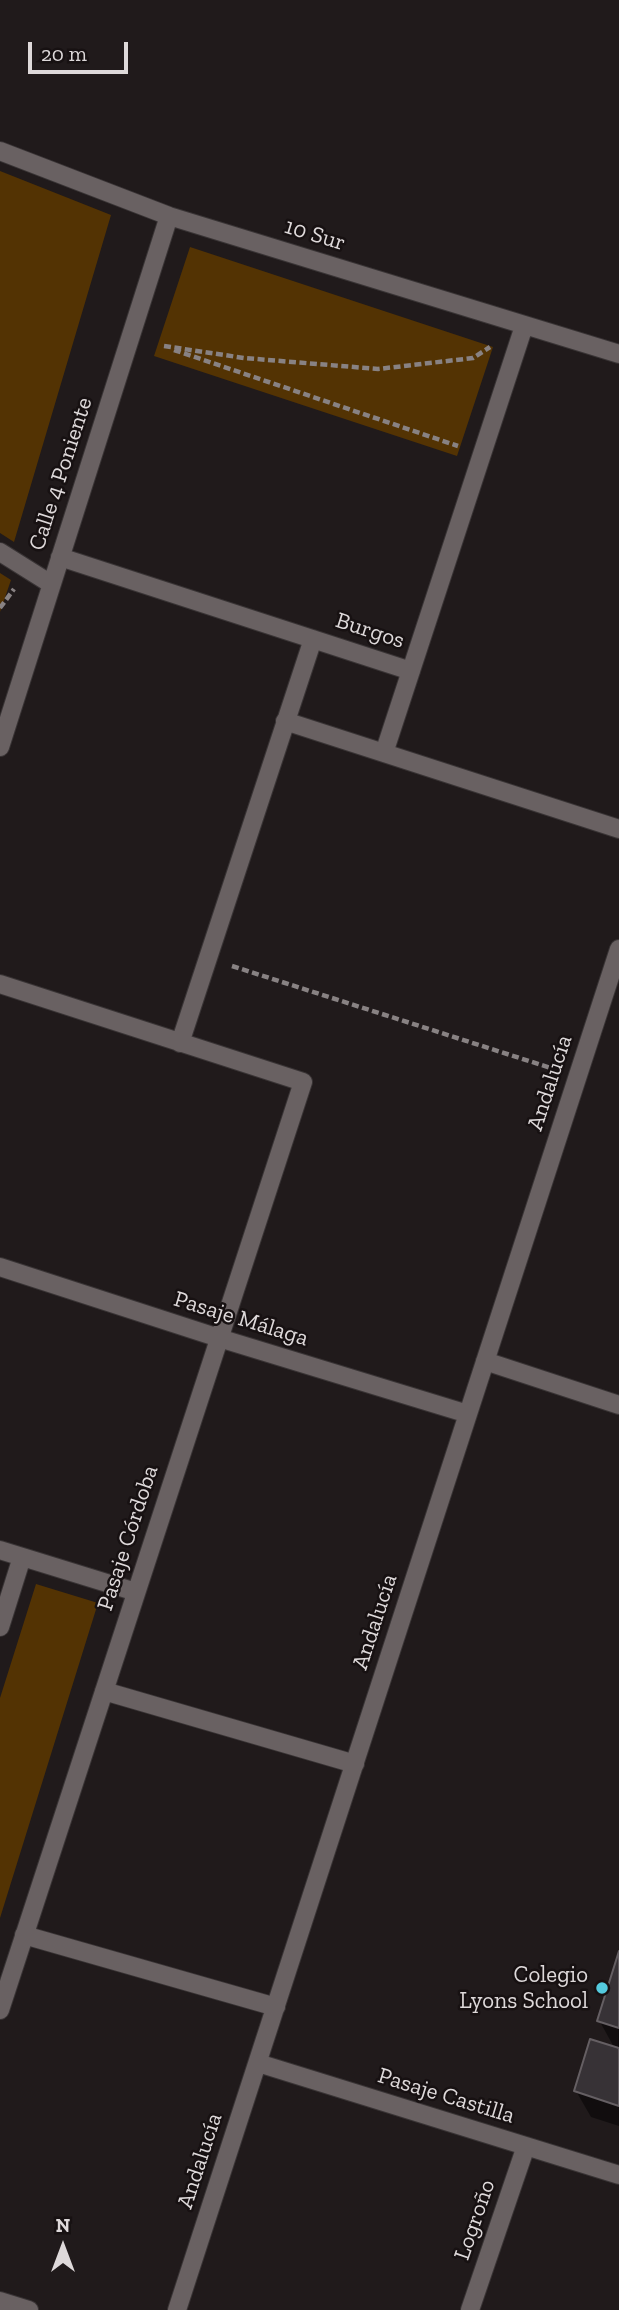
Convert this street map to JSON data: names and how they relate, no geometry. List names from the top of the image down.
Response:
{
  "streets": {
    "street": [
      "10 Sur",
      "Calle 4 Poniente",
      "Burgos",
      "Andalucía",
      "Pasaje Málaga",
      "Pasaje Córdoba",
      "Pasaje Castilla",
      "Logroño"
    ]
  },
  "crossings": [
    ["10 Sur", "Calle 4 Poniente"],
    ["Calle 4 Poniente", "Burgos"],
    ["Andalucía", "Pasaje Málaga"],
    ["Andalucía", "Pasaje Castilla"],
    ["Pasaje Málaga", "Pasaje Córdoba"],
    ["Pasaje Castilla", "Logroño"]
  ],
  "places": ["Colegio Lyons School"],
  "scale_bar": "20 m",
  "north": "top"
}
